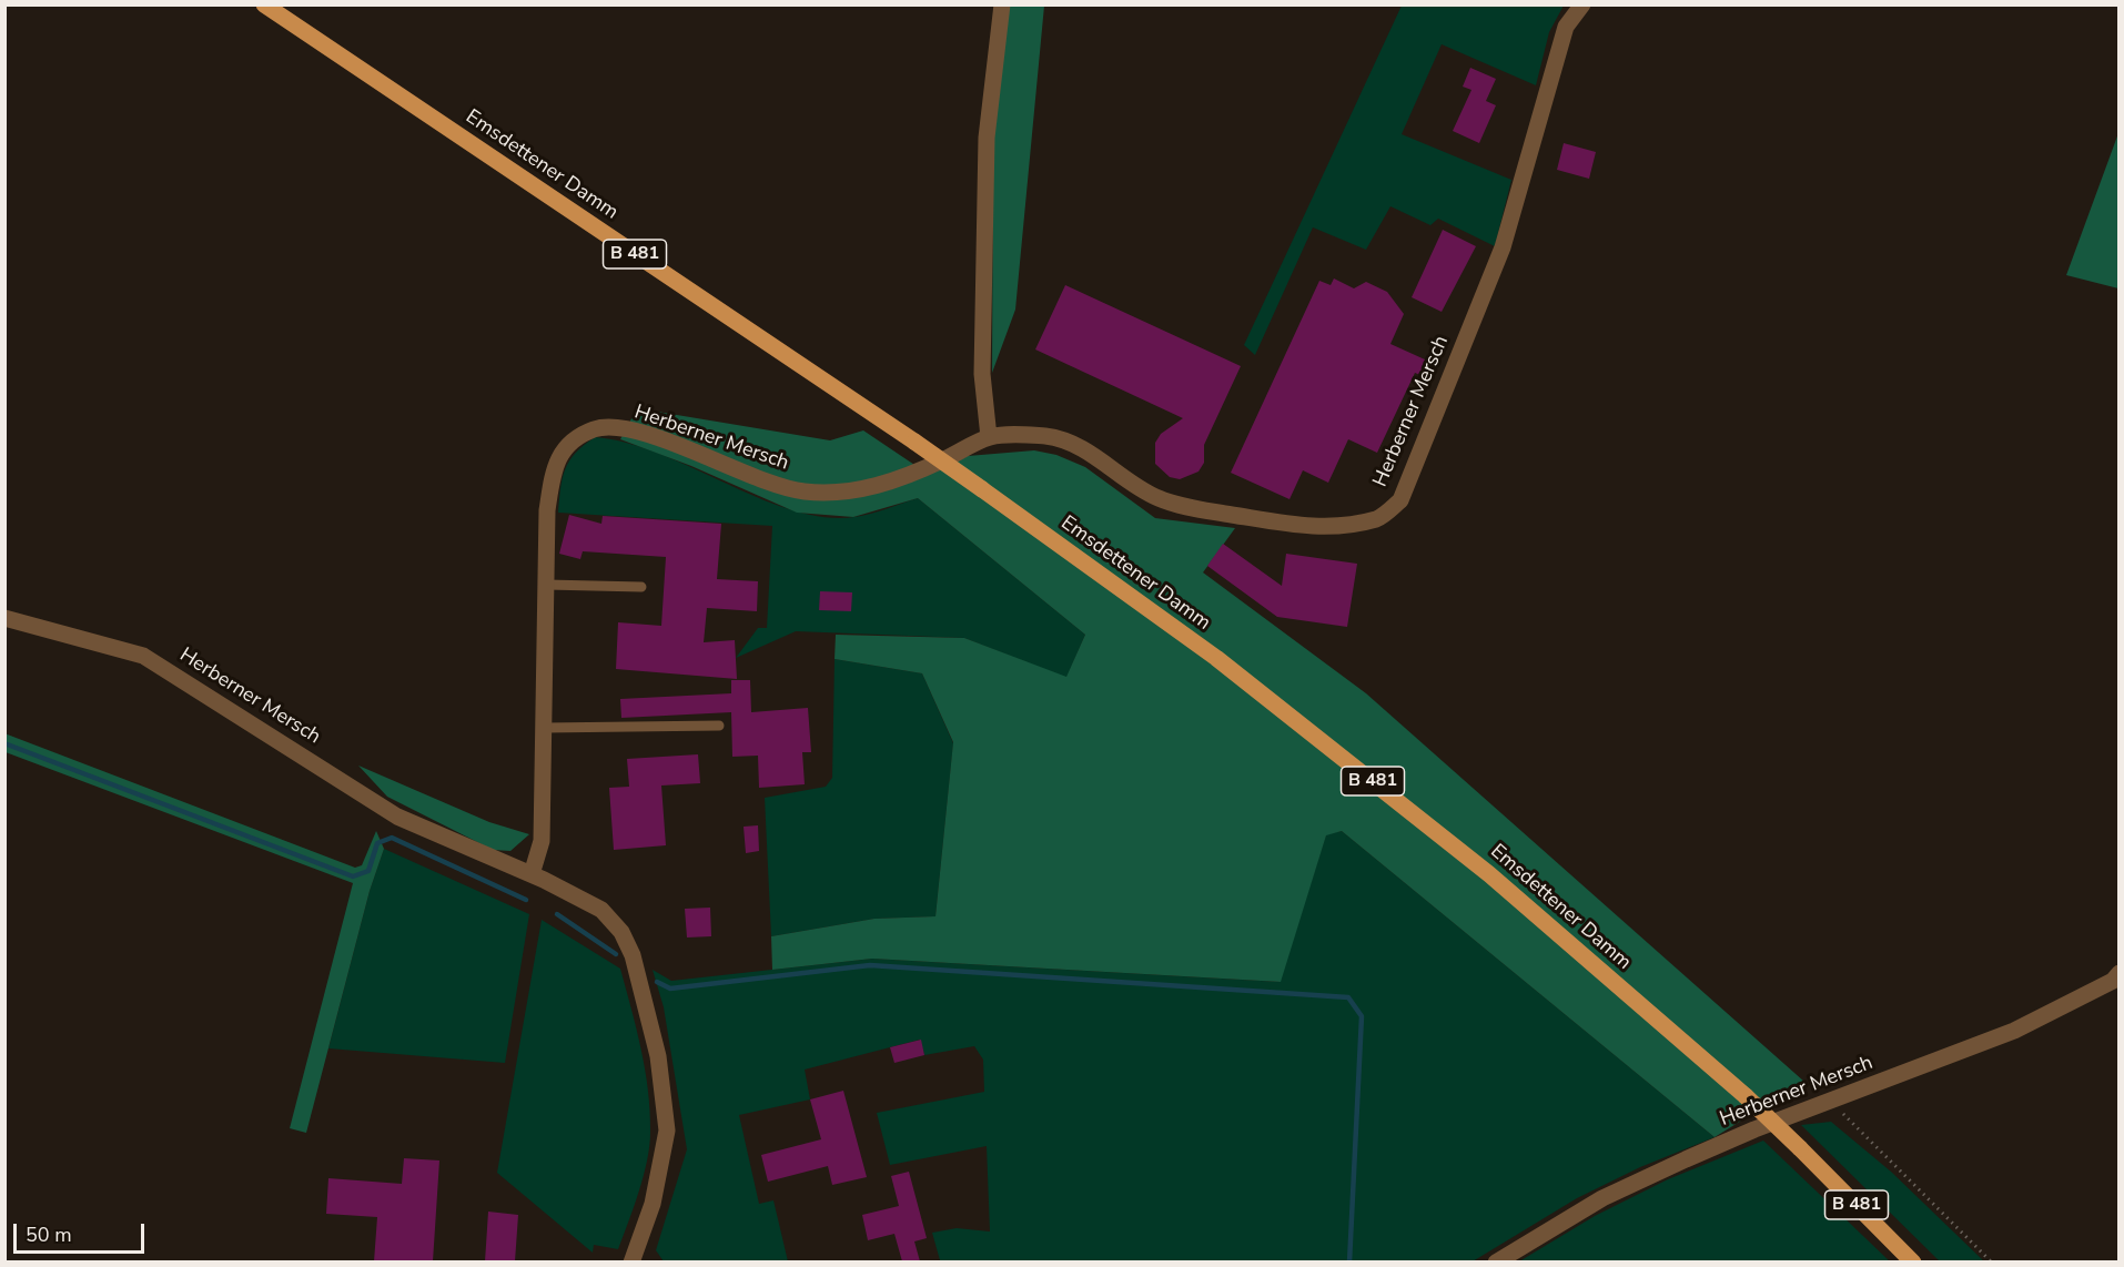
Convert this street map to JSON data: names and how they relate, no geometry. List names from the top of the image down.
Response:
{
  "streets": {
    "main road": ["Emsdettener Damm", "B 481"],
    "street": ["Herberner Mersch"]
  },
  "scale_bar": "50 m"
}
